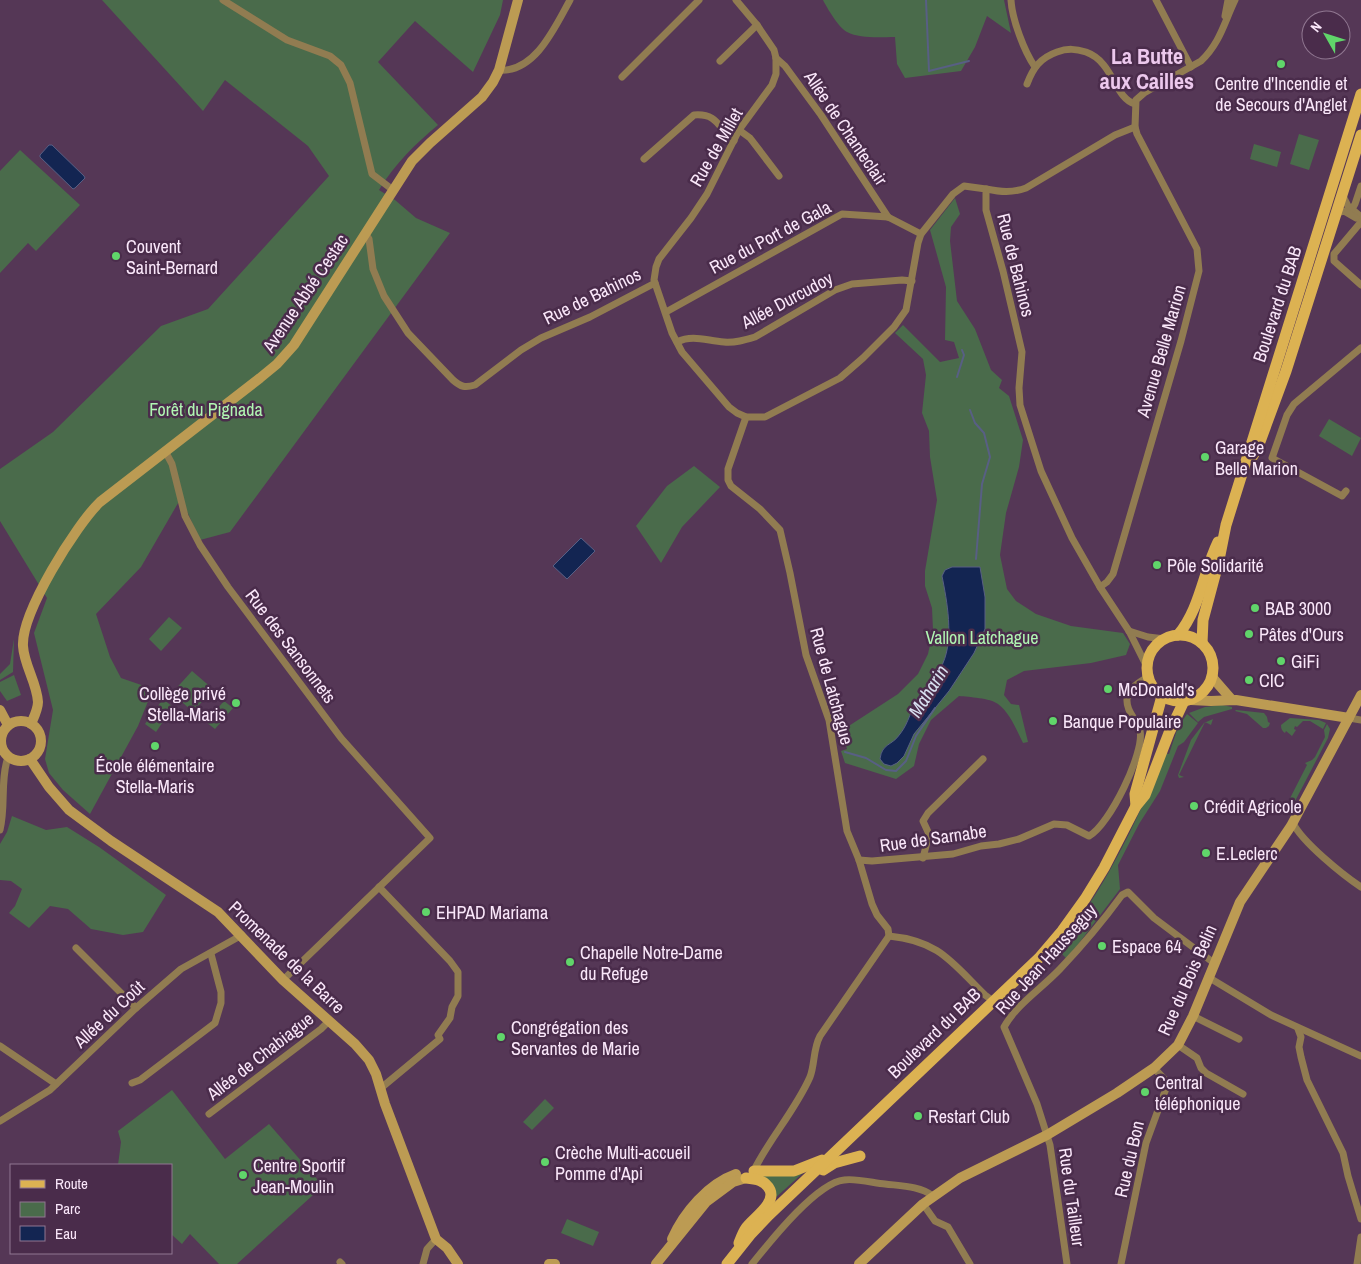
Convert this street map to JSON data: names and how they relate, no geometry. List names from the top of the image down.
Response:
{
  "streets": {
    "main road": ["Boulevard du BAB"],
    "street": [
      "Allée de Chanteclair",
      "Rue de Millet",
      "Rue du Port de Gala",
      "Rue de Bahinos",
      "Avenue Abbé Cestac",
      "Allée Durcudoy",
      "Avenue Belle Marion",
      "Rue des Sansonnets",
      "Rue de Latchague",
      "Rue de Sarnabe",
      "Promenade de la Barre",
      "Rue Jean Hausseguy",
      "Rue du Bois Belin",
      "Allée du Coût",
      "Allée de Chabiague",
      "Rue du Bon",
      "Rue du Tailleur"
    ]
  },
  "crossings": [
    ["Allée de Chanteclair", "Rue de Millet"],
    ["Allée de Chanteclair", "Rue du Port de Gala"],
    ["Rue de Millet", "Rue de Bahinos"],
    ["Rue du Port de Gala", "Rue de Bahinos"],
    ["Rue de Bahinos", "Avenue Abbé Cestac"],
    ["Rue de Bahinos", "Allée Durcudoy"],
    ["Rue de Bahinos", "Boulevard du BAB"],
    ["Rue de Bahinos", "Avenue Belle Marion"],
    ["Rue de Bahinos", "Rue de Latchague"],
    ["Rue de Bahinos", "Rue de Sarnabe"],
    ["Avenue Abbé Cestac", "Rue des Sansonnets"],
    ["Avenue Abbé Cestac", "Promenade de la Barre"],
    ["Boulevard du BAB", "Rue de Sarnabe"],
    ["Rue de Latchague", "Rue de Sarnabe"],
    ["Promenade de la Barre", "Allée du Coût"],
    ["Promenade de la Barre", "Allée de Chabiague"],
    ["Rue Jean Hausseguy", "Rue du Bois Belin"],
    ["Rue Jean Hausseguy", "Rue du Tailleur"],
    ["Rue du Bois Belin", "Rue du Bon"],
    ["Rue du Bois Belin", "Rue du Tailleur"]
  ],
  "districts": ["La Butte aux Cailles"],
  "water": ["Maharin"],
  "parks": ["Forêt du Pignada", "Vallon Latchague"],
  "places": [
    "Centre d'Incendie et de Secours d'Anglet",
    "Couvent Saint-Bernard",
    "Garage Belle Marion",
    "Pôle Solidarité",
    "BAB 3000",
    "Pâtes d'Ours",
    "GiFi",
    "CIC",
    "McDonald's",
    "Collège privé Stella-Maris",
    "Banque Populaire",
    "École élémentaire Stella-Maris",
    "Crédit Agricole",
    "E.Leclerc",
    "EHPAD Mariama",
    "Espace 64",
    "Chapelle Notre-Dame du Refuge",
    "Congrégation des Servantes de Marie",
    "Central téléphonique",
    "Restart Club",
    "Crèche Multi-accueil Pomme d'Api",
    "Centre Sportif Jean-Moulin"
  ],
  "legend": ["Route", "Parc", "Eau"],
  "north": "top left"
}
